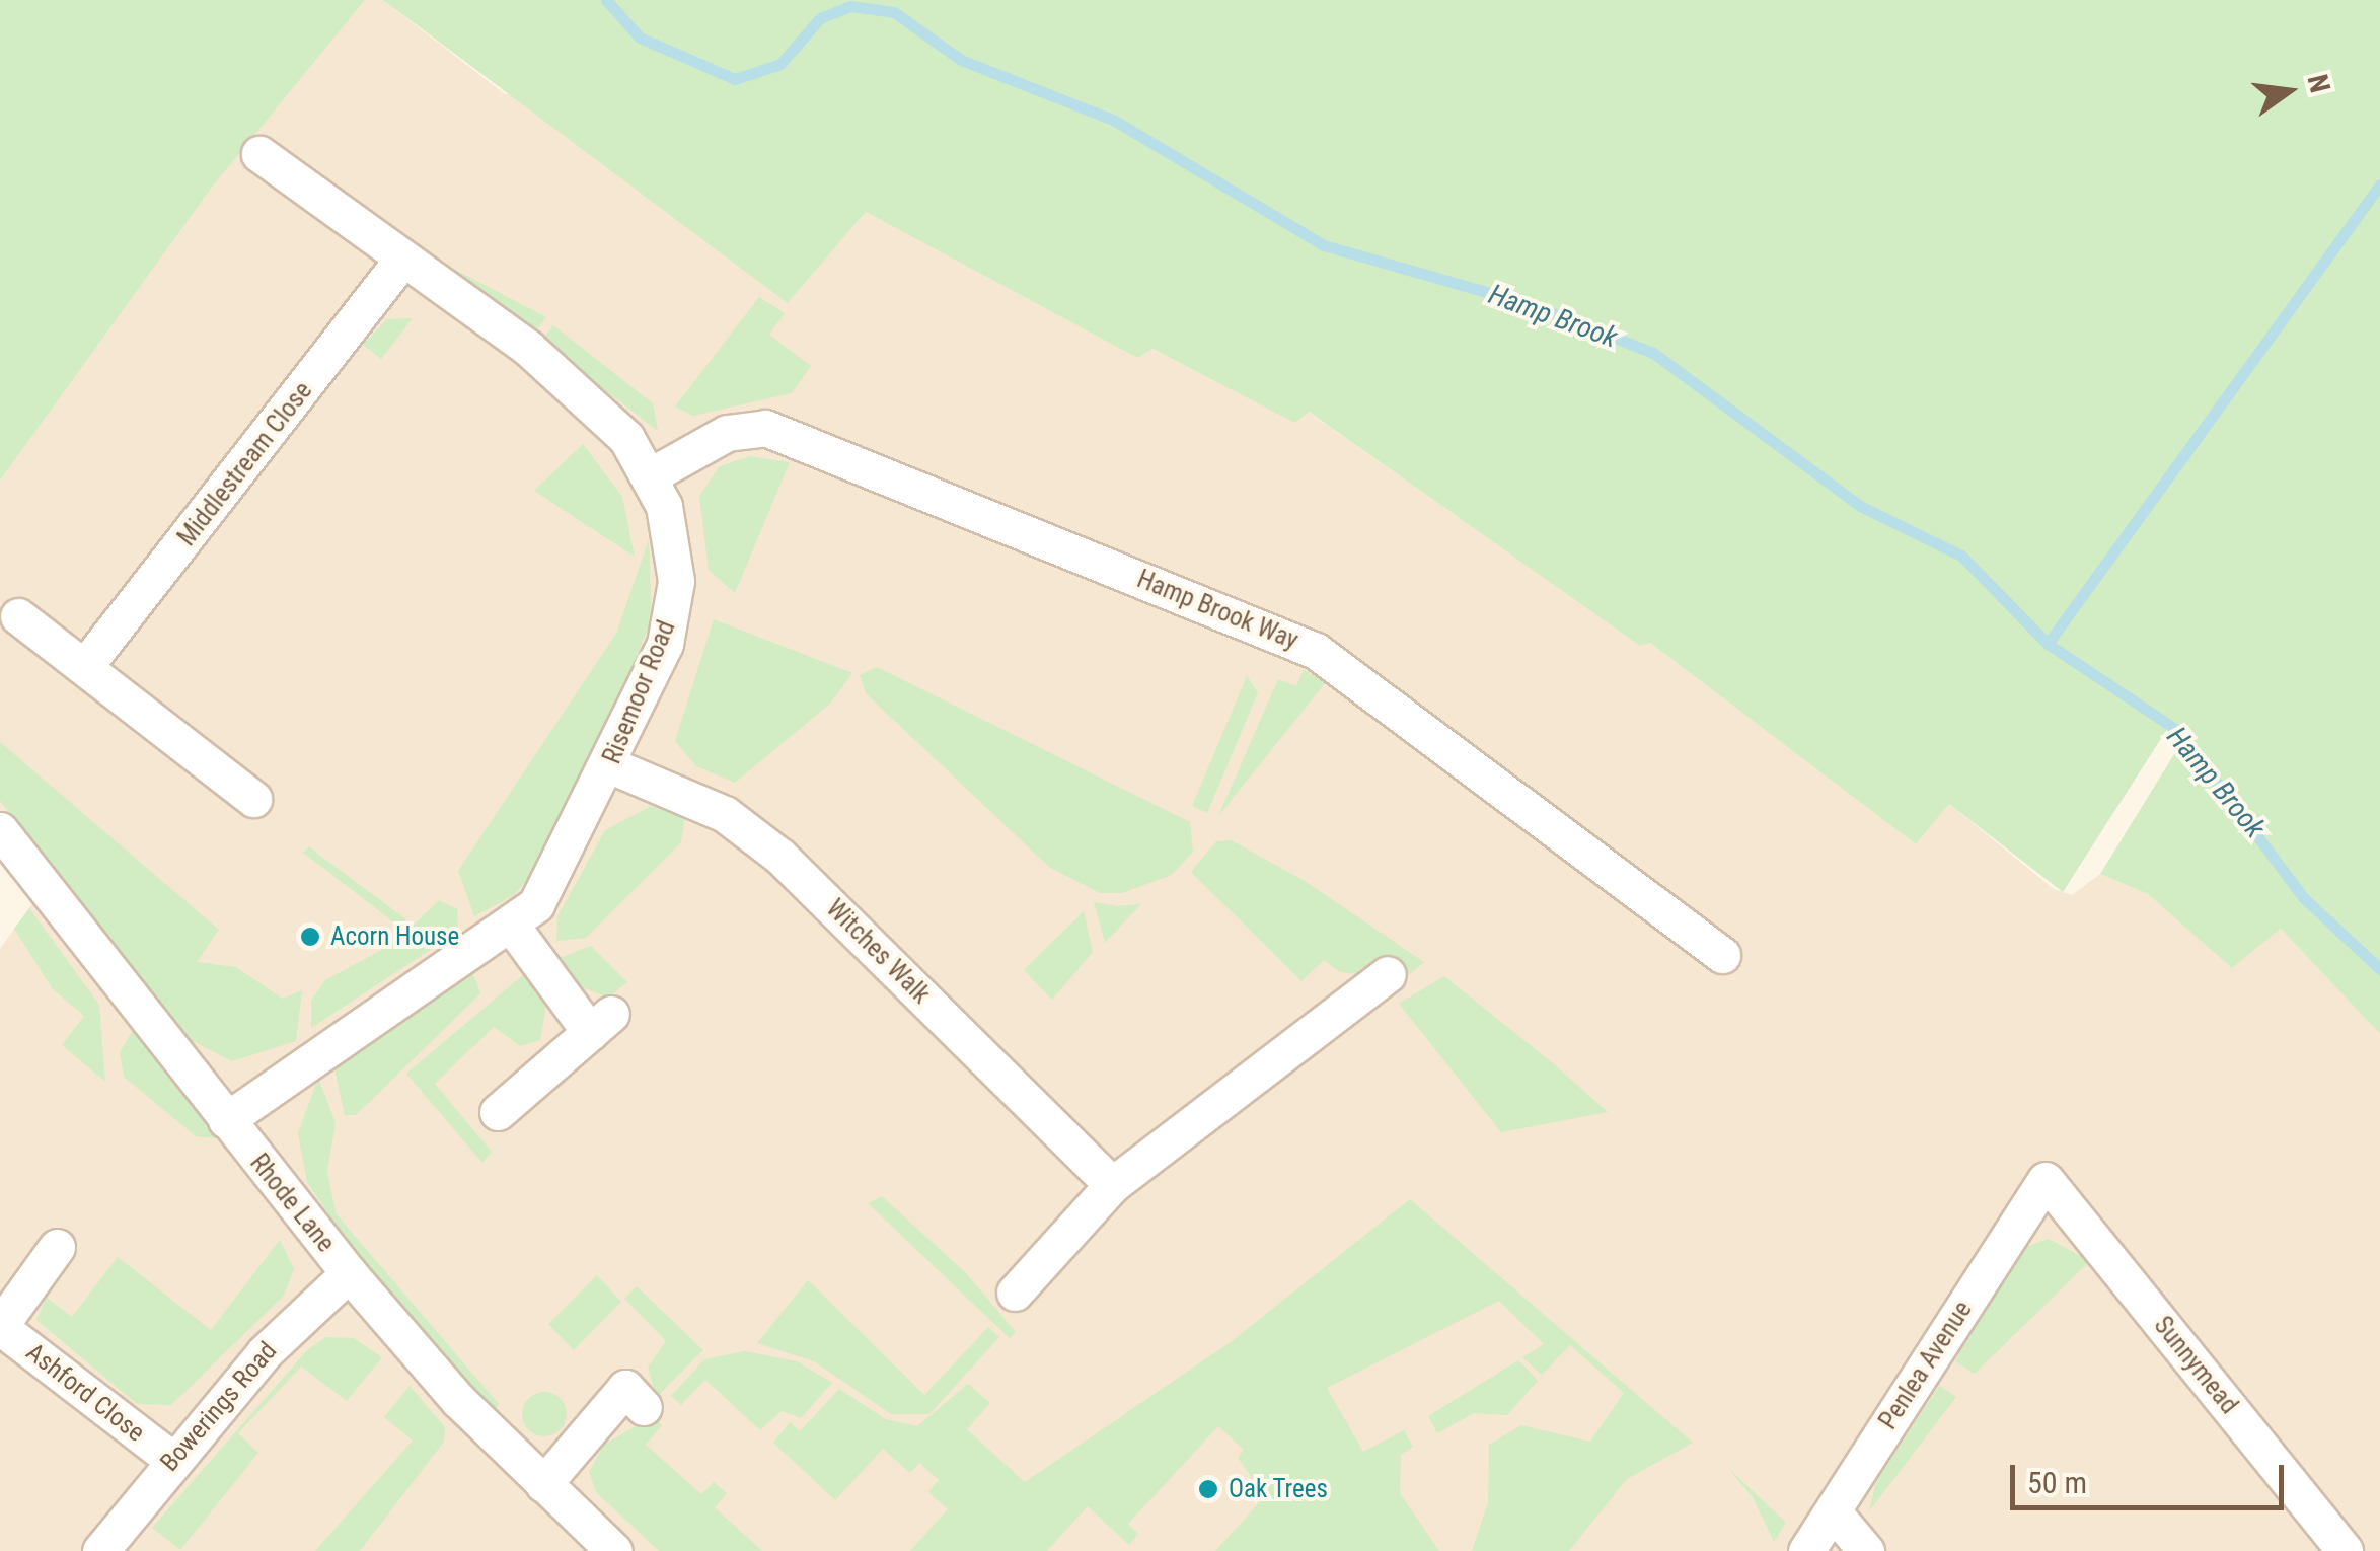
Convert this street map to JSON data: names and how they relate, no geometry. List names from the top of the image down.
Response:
{
  "streets": {
    "street": [
      "Middlestream Close",
      "Hamp Brook Way",
      "Risemoor Road",
      "Witches Walk",
      "Rhode Lane",
      "Penlea Avenue",
      "Sunnymead",
      "Ashford Close",
      "Bowerings Road"
    ]
  },
  "crossings": [
    ["Middlestream Close", "Risemoor Road"],
    ["Hamp Brook Way", "Risemoor Road"],
    ["Risemoor Road", "Witches Walk"],
    ["Risemoor Road", "Rhode Lane"],
    ["Rhode Lane", "Bowerings Road"],
    ["Penlea Avenue", "Sunnymead"],
    ["Ashford Close", "Bowerings Road"]
  ],
  "water": ["Hamp Brook"],
  "places": ["Acorn House", "Oak Trees"],
  "scale_bar": "50 m",
  "north": "right"
}
